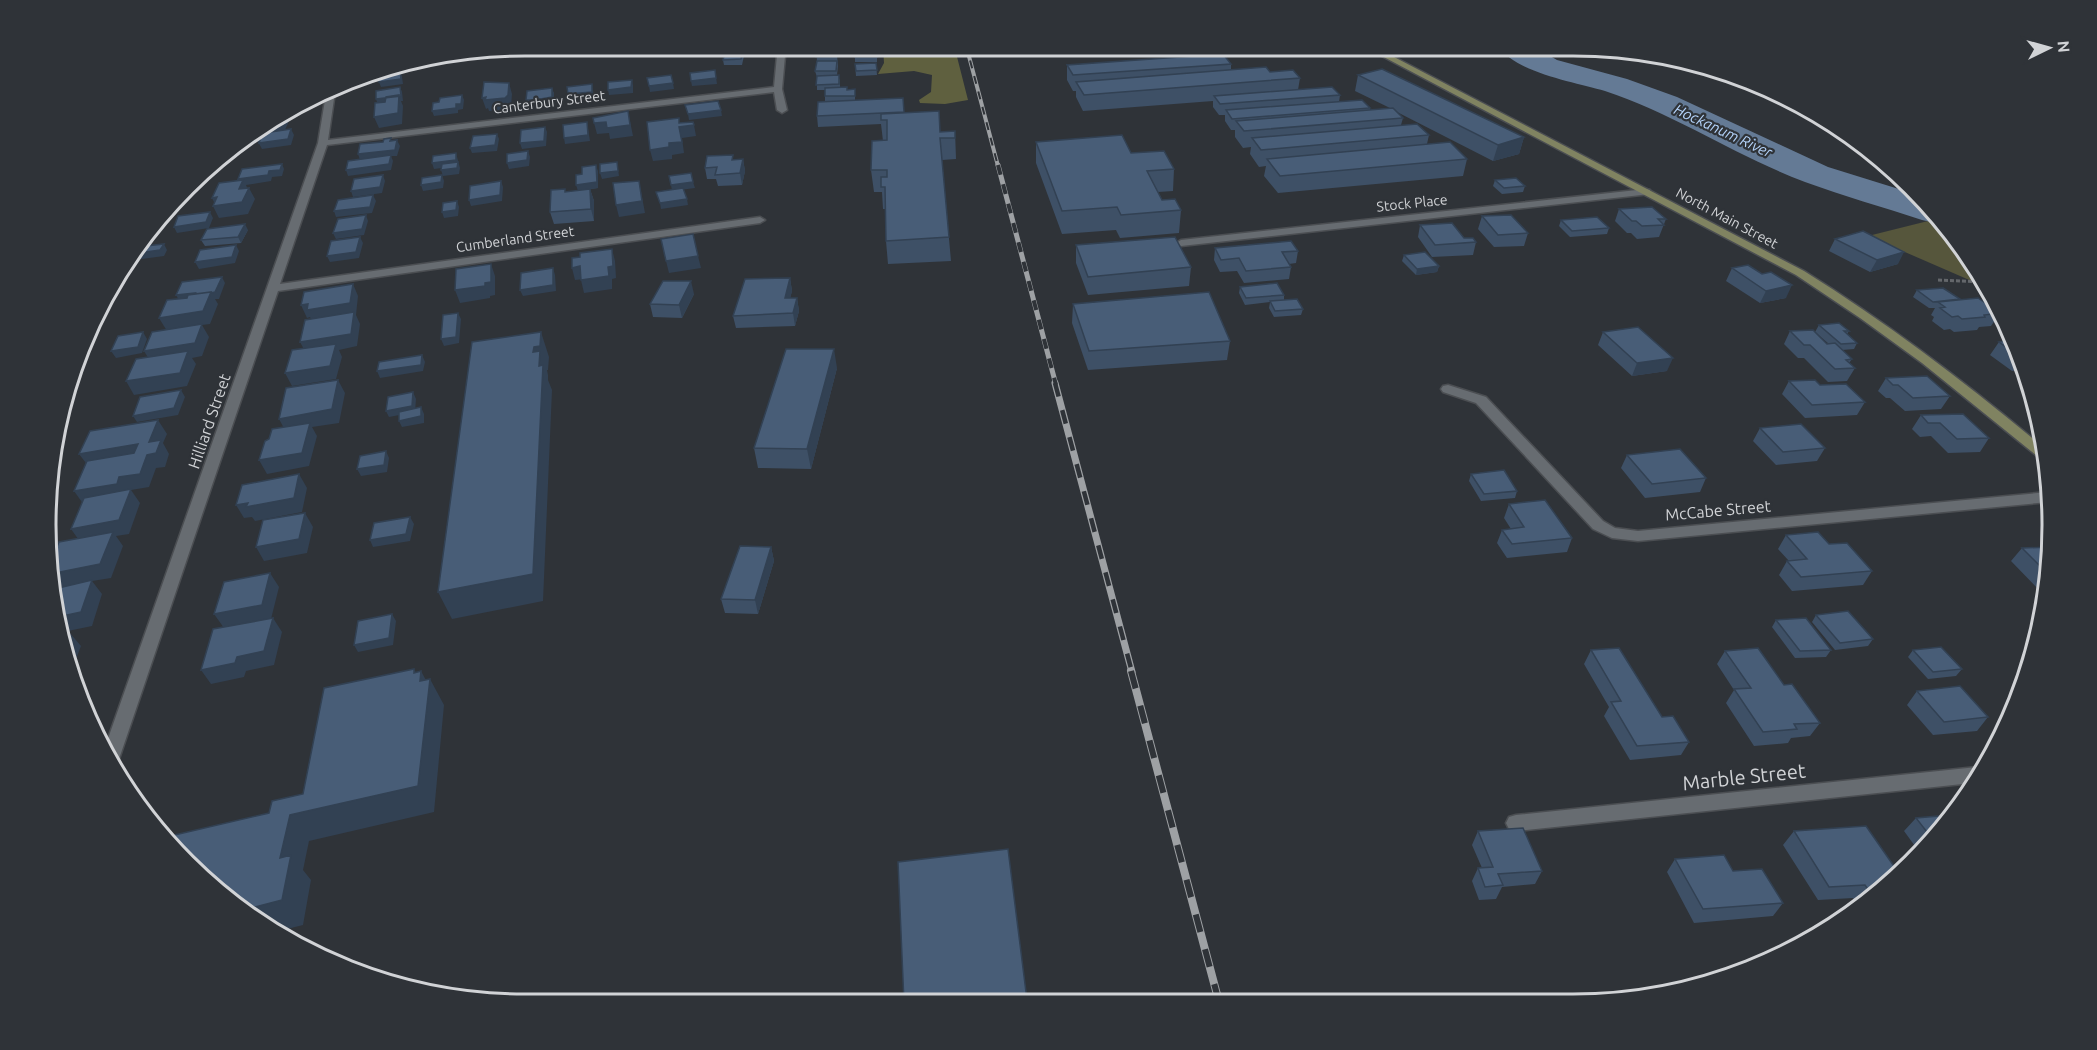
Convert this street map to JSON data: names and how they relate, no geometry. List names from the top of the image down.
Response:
{
  "streets": {
    "main road": ["North Main Street"],
    "street": [
      "Canterbury Street",
      "Stock Place",
      "Cumberland Street",
      "Hilliard Street",
      "McCabe Street",
      "Marble Street"
    ]
  },
  "crossings": [
    ["Canterbury Street", "Hilliard Street"],
    ["Stock Place", "North Main Street"],
    ["Cumberland Street", "Hilliard Street"]
  ],
  "water": ["Hockanum River"],
  "north": "right"
}
